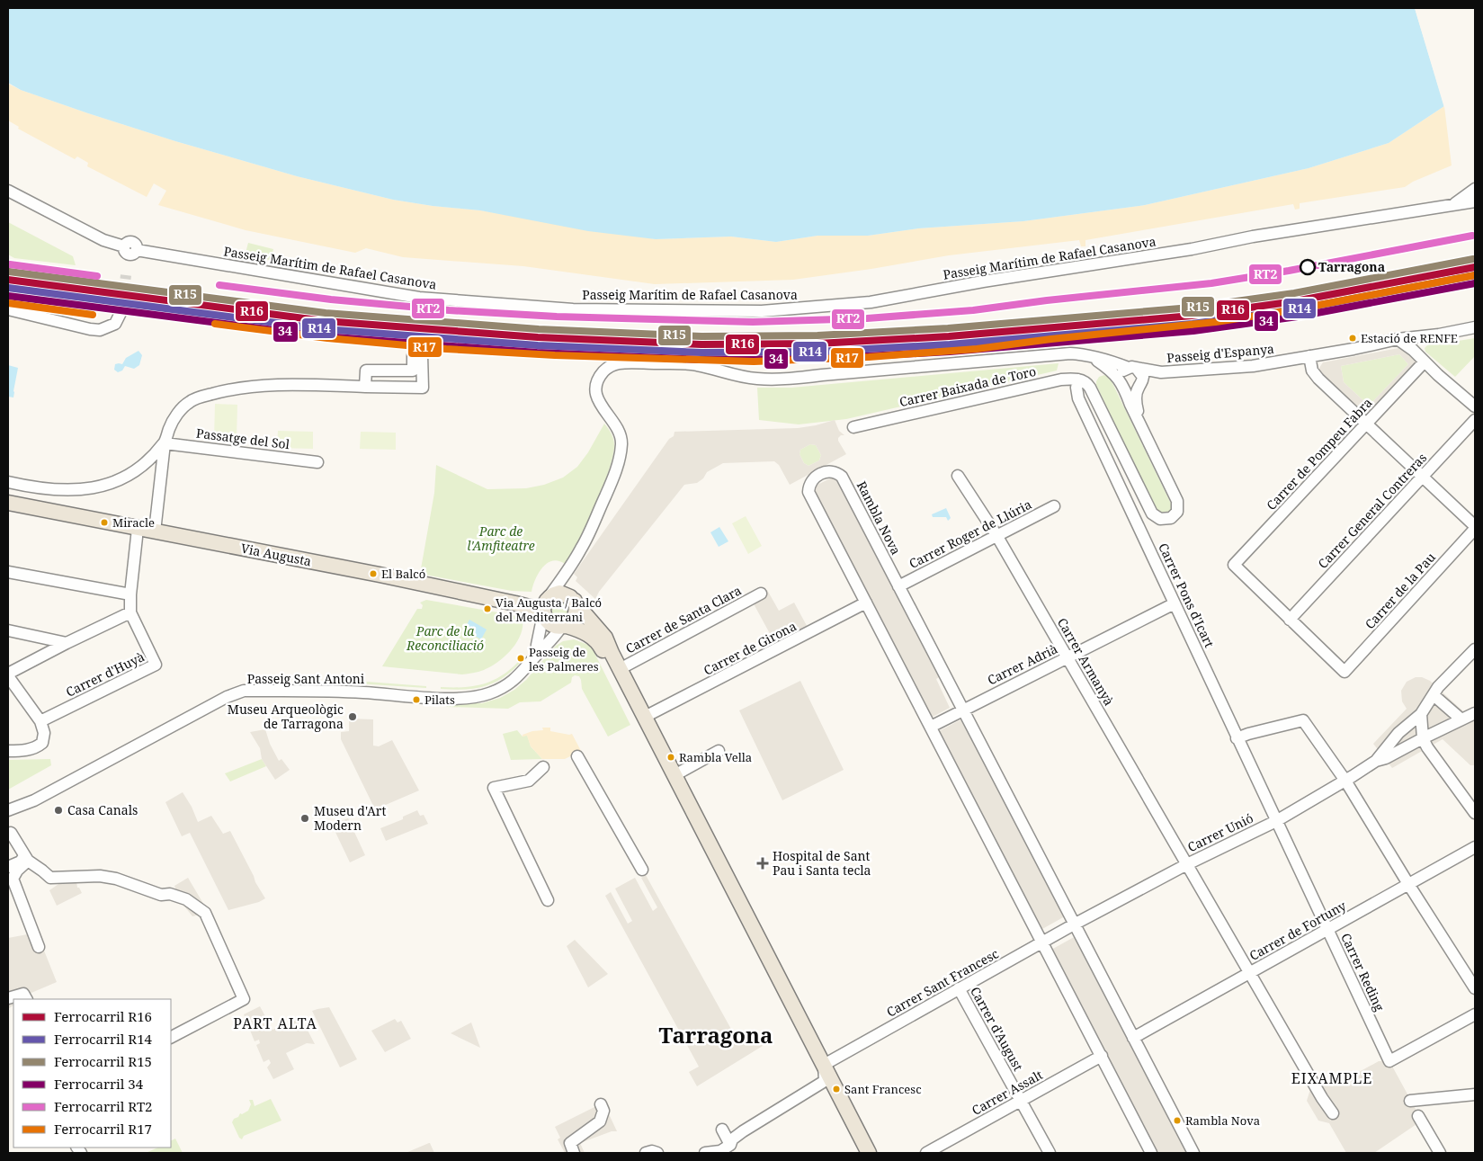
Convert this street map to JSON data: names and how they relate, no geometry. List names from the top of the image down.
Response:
{
  "streets": {
    "main road": ["Via Augusta"],
    "street": [
      "Passeig Marítim de Rafael Casanova",
      "Passeig d'Espanya",
      "Carrer Baixada de Toro",
      "Passatge del Sol",
      "Carrer de Pompeu Fabra",
      "Carrer General Contreras",
      "Rambla Nova",
      "Carrer Roger de Llúria",
      "Carrer de la Pau",
      "Carrer Pons d'Icart",
      "Carrer de Santa Clara",
      "Carrer de Girona",
      "Carrer Armanyà",
      "Carrer Adrià",
      "Carrer d'Huyà",
      "Passeig Sant Antoni",
      "Carrer Unió",
      "Carrer de Fortuny",
      "Carrer Reding",
      "Carrer Sant Francesc",
      "Carrer d'August",
      "Carrer Assalt"
    ]
  },
  "crossings": [
    ["Passeig d'Espanya", "Via Augusta"],
    ["Passeig d'Espanya", "Passeig Sant Antoni"],
    ["Carrer Baixada de Toro", "Carrer Pons d'Icart"],
    ["Carrer de Pompeu Fabra", "Carrer General Contreras"],
    ["Carrer de Pompeu Fabra", "Carrer de la Pau"],
    ["Carrer General Contreras", "Carrer de la Pau"],
    ["Rambla Nova", "Carrer Roger de Llúria"],
    ["Rambla Nova", "Carrer de Girona"],
    ["Rambla Nova", "Carrer Adrià"],
    ["Rambla Nova", "Carrer Unió"],
    ["Rambla Nova", "Carrer de Fortuny"],
    ["Rambla Nova", "Carrer Sant Francesc"],
    ["Rambla Nova", "Carrer Assalt"],
    ["Carrer Roger de Llúria", "Carrer Armanyà"],
    ["Via Augusta", "Carrer d'Huyà"],
    ["Via Augusta", "Passeig Sant Antoni"],
    ["Carrer Pons d'Icart", "Carrer Adrià"],
    ["Carrer Pons d'Icart", "Carrer Unió"],
    ["Carrer Pons d'Icart", "Carrer Reding"],
    ["Carrer Armanyà", "Carrer Adrià"],
    ["Carrer Armanyà", "Carrer Unió"],
    ["Carrer Armanyà", "Carrer de Fortuny"],
    ["Carrer Unió", "Carrer Reding"],
    ["Carrer Unió", "Carrer Sant Francesc"],
    ["Carrer de Fortuny", "Carrer Reding"],
    ["Carrer Sant Francesc", "Carrer d'August"],
    ["Carrer d'August", "Carrer Assalt"]
  ],
  "districts": ["PART ALTA", "Tarragona", "EIXAMPLE"],
  "parks": ["Parc de l'Amfiteatre", "Parc de la Reconciliació"],
  "places": {
    "other": [
      "Tarragona",
      "Estació de RENFE",
      "Miracle",
      "El Balcó",
      "Via Augusta / Balcó del Mediterrani",
      "Passeig de les Palmeres",
      "Pilats",
      "Museu Arqueològic de Tarragona",
      "Rambla Vella",
      "Casa Canals",
      "Museu d'Art Modern",
      "Sant Francesc",
      "Rambla Nova"
    ],
    "health": ["Hospital de Sant Pau i Santa tecla"]
  },
  "lines": [
    "rail line RT2",
    "rail line R15",
    "rail line R16",
    "rail line R14",
    "rail line R17",
    "rail line 34"
  ],
  "legend": [
    "Ferrocarril R16",
    "Ferrocarril R14",
    "Ferrocarril R15",
    "Ferrocarril 34",
    "Ferrocarril RT2",
    "Ferrocarril R17"
  ]
}
